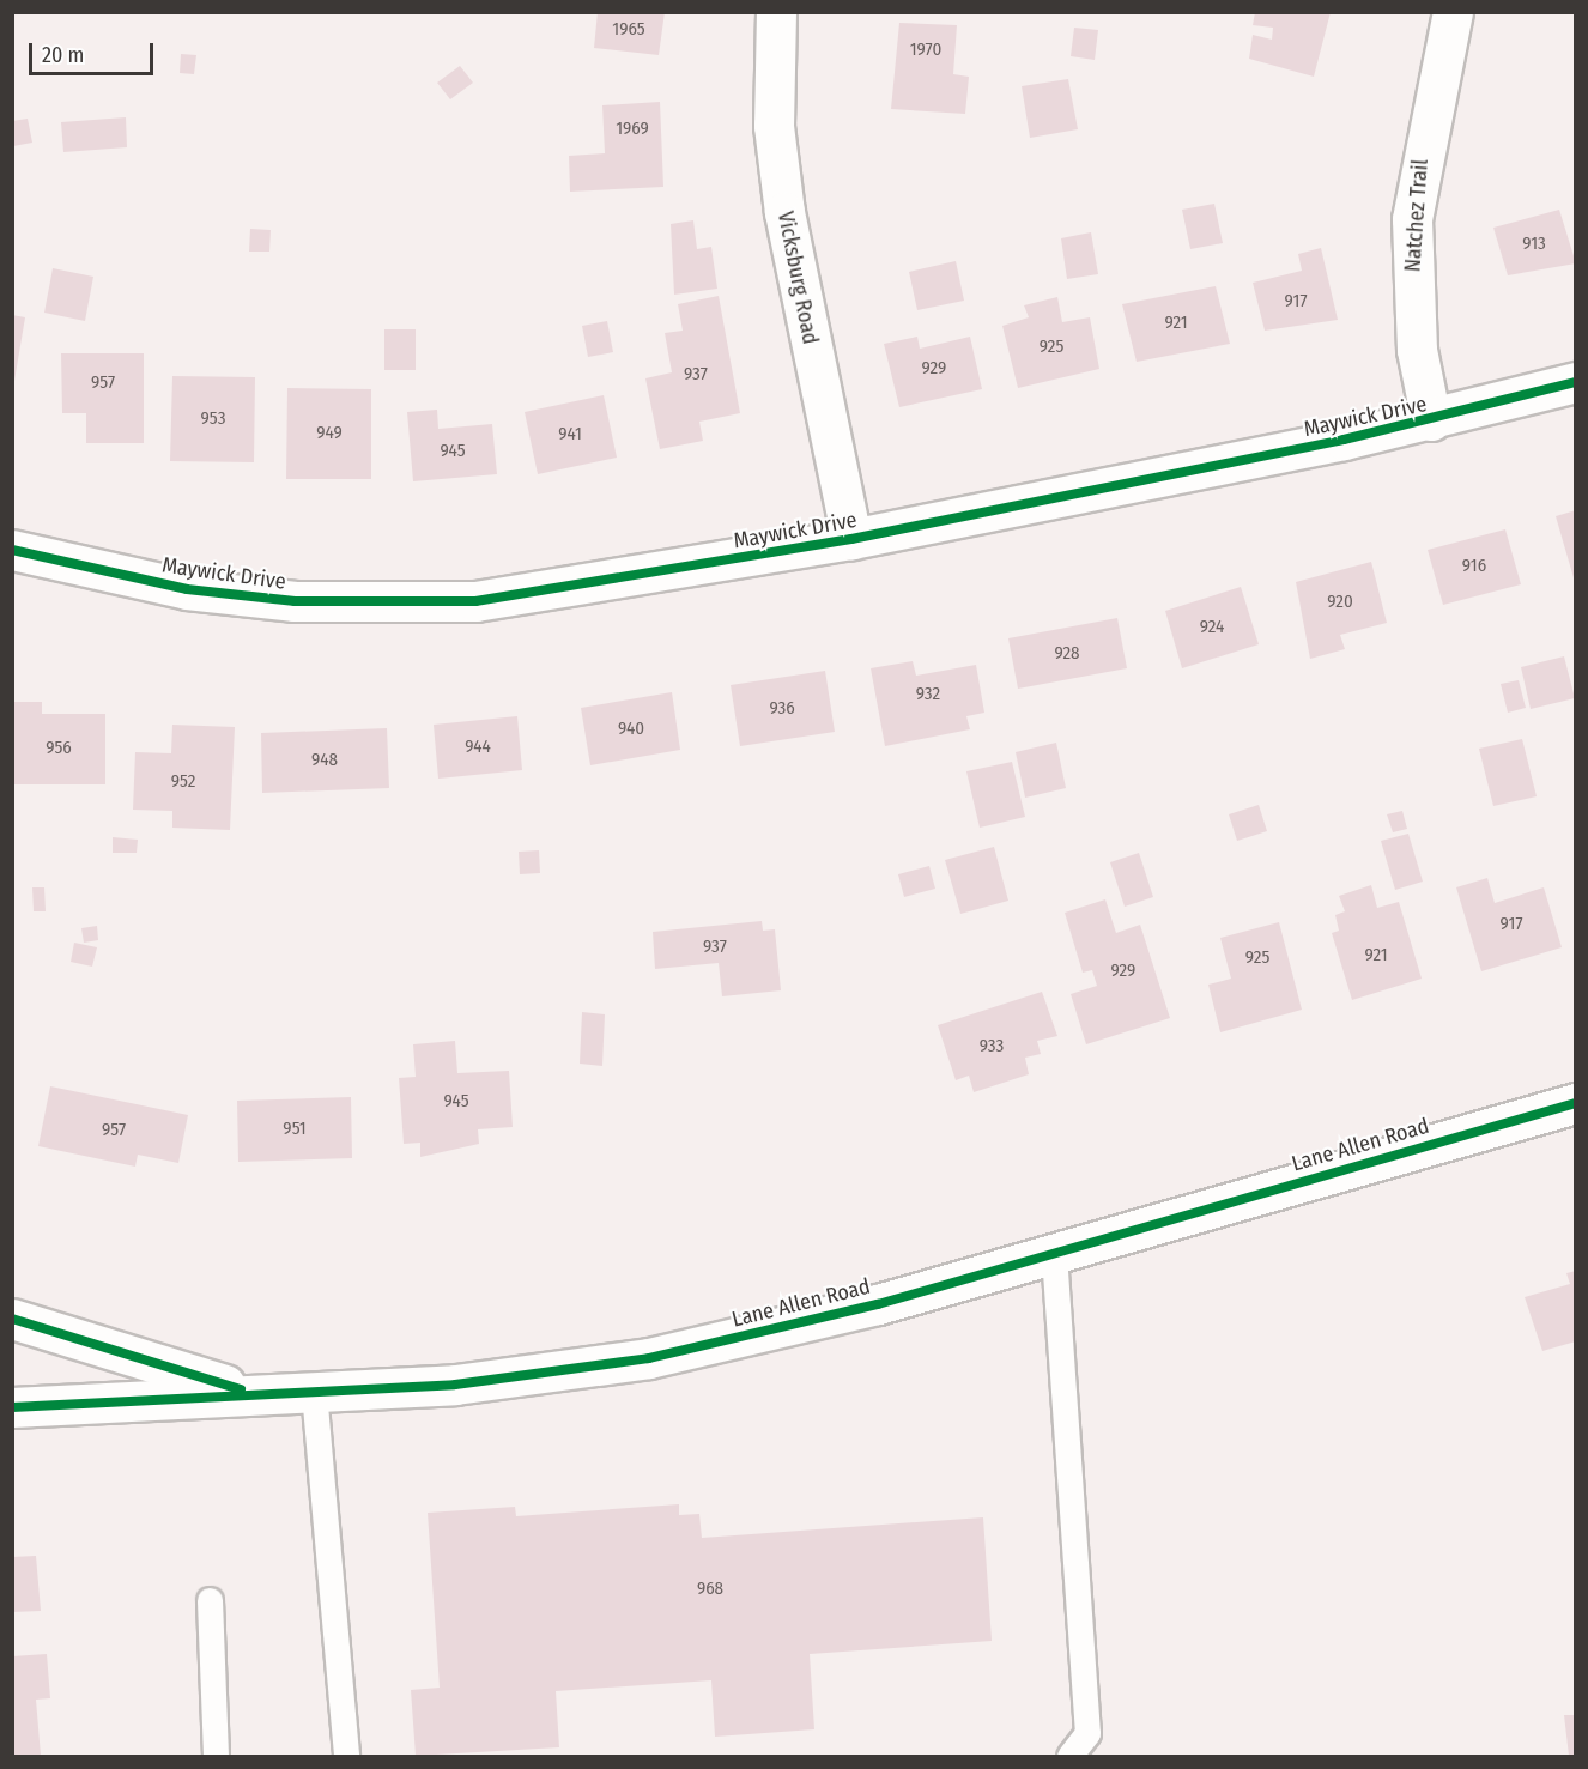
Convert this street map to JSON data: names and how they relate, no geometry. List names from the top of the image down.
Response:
{
  "streets": {
    "street": [
      "Natchez Trail",
      "Vicksburg Road",
      "Maywick Drive",
      "Lane Allen Road"
    ]
  },
  "crossings": [
    ["Natchez Trail", "Maywick Drive"],
    ["Vicksburg Road", "Maywick Drive"]
  ],
  "house_numbers": [
    "1965",
    "1970",
    "1969",
    "913",
    "917",
    "921",
    "925",
    "929",
    "937",
    "957",
    "953",
    "949",
    "941",
    "945",
    "916",
    "920",
    "924",
    "928",
    "932",
    "936",
    "940",
    "944",
    "956",
    "948",
    "952",
    "917",
    "937",
    "921",
    "925",
    "929",
    "933",
    "945",
    "951",
    "957",
    "968"
  ],
  "scale_bar": "20 m"
}
